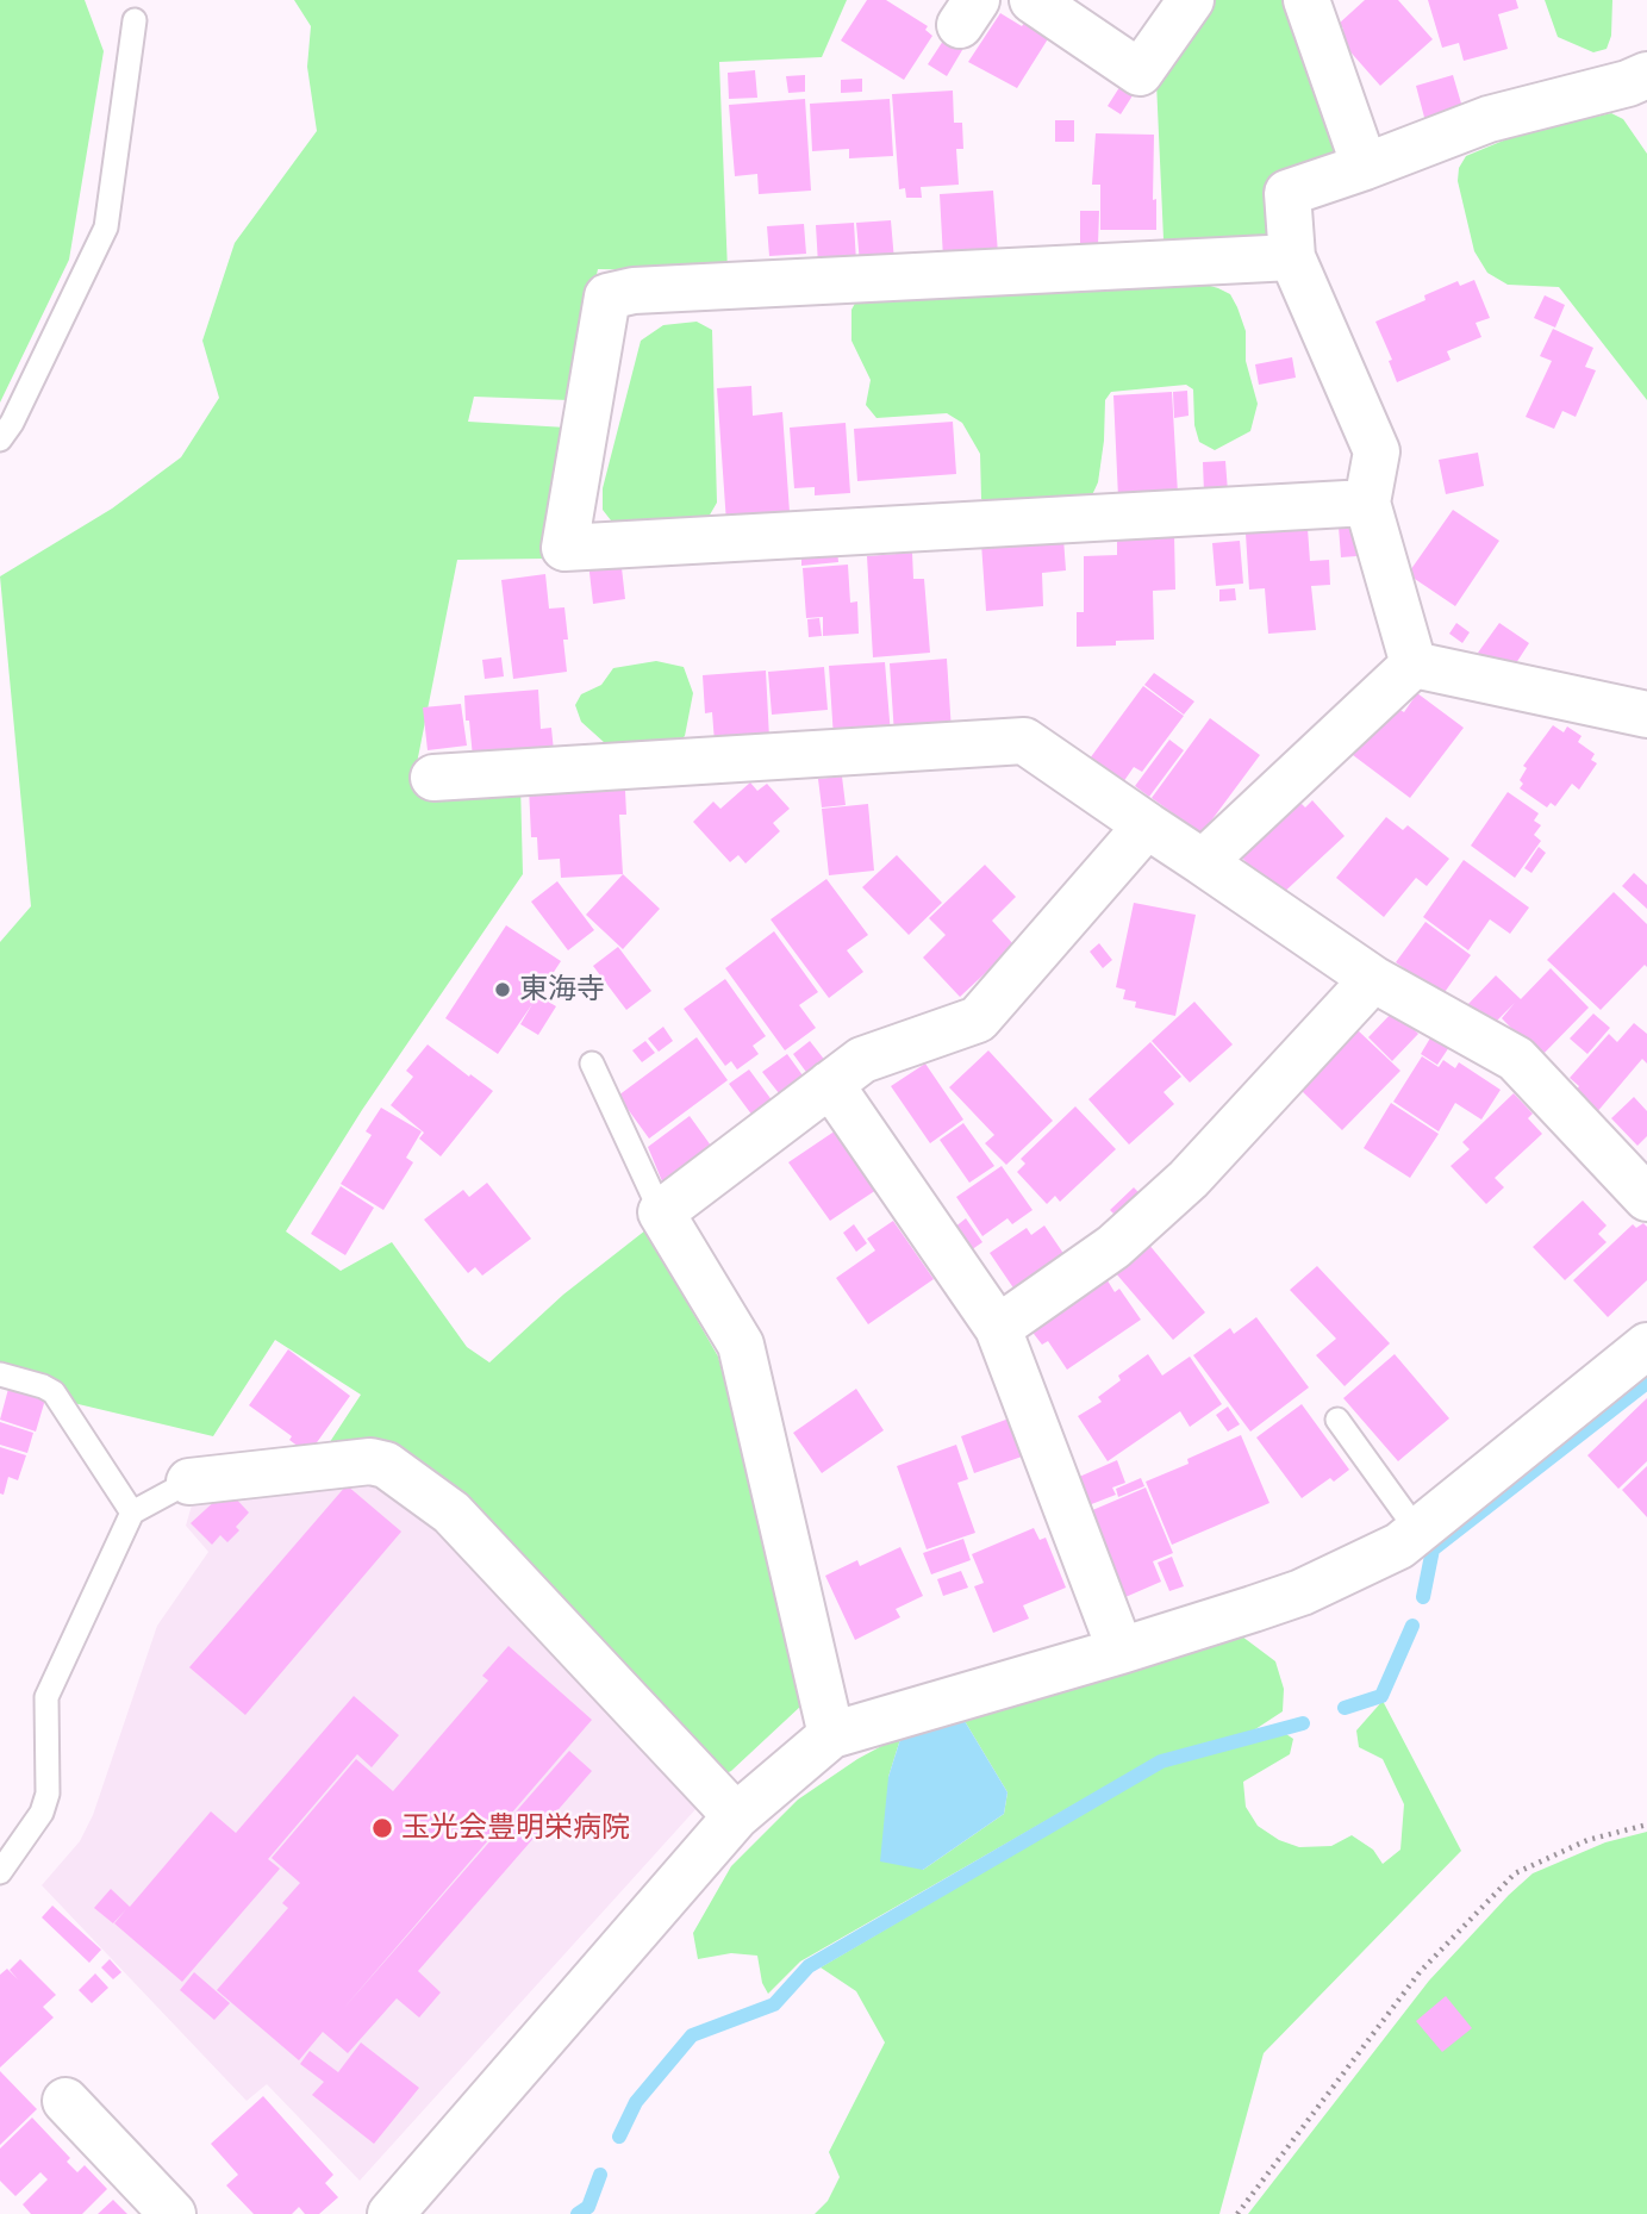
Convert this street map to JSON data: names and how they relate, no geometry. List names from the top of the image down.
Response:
{
  "places": ["東海寺", "玉光会豊明栄病院"]
}
